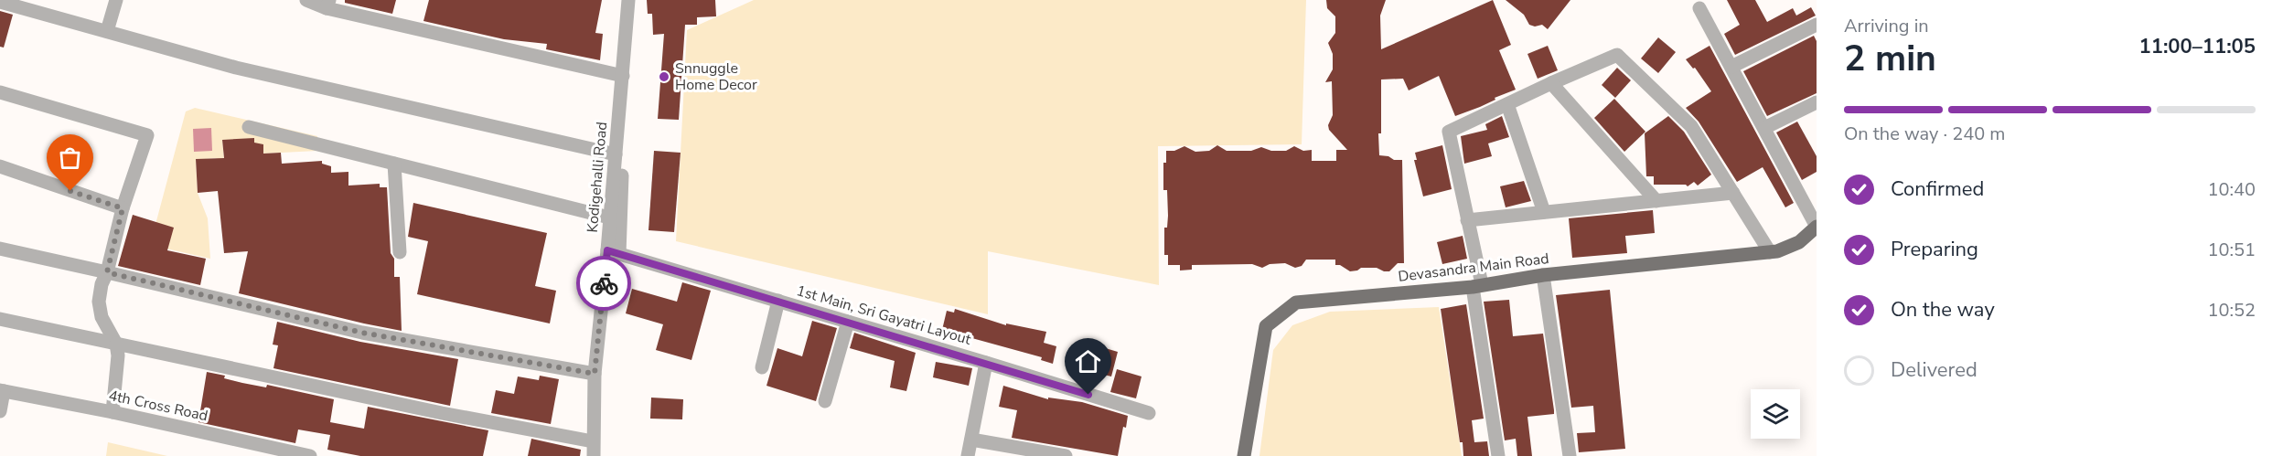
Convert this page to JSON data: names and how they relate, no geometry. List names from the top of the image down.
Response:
{
  "streets": {
    "main road": ["Devasandra Main Road"],
    "street": ["Kodigehalli Road", "1st Main, Sri Gayatri Layout", "4th Cross Road"]
  },
  "crossings": [
    ["Kodigehalli Road", "1st Main, Sri Gayatri Layout"]
  ],
  "places": ["Snnuggle Home Decor"],
  "page": {
    "heading": ["2 min", "Arriving in", "11:00–11:05"],
    "bar": "On the way · 240 m",
    "list": [
      ["Confirmed", "10:40"],
      ["Preparing", "10:51"],
      ["On the way", "10:52"],
      "Delivered"
    ]
  }
}
